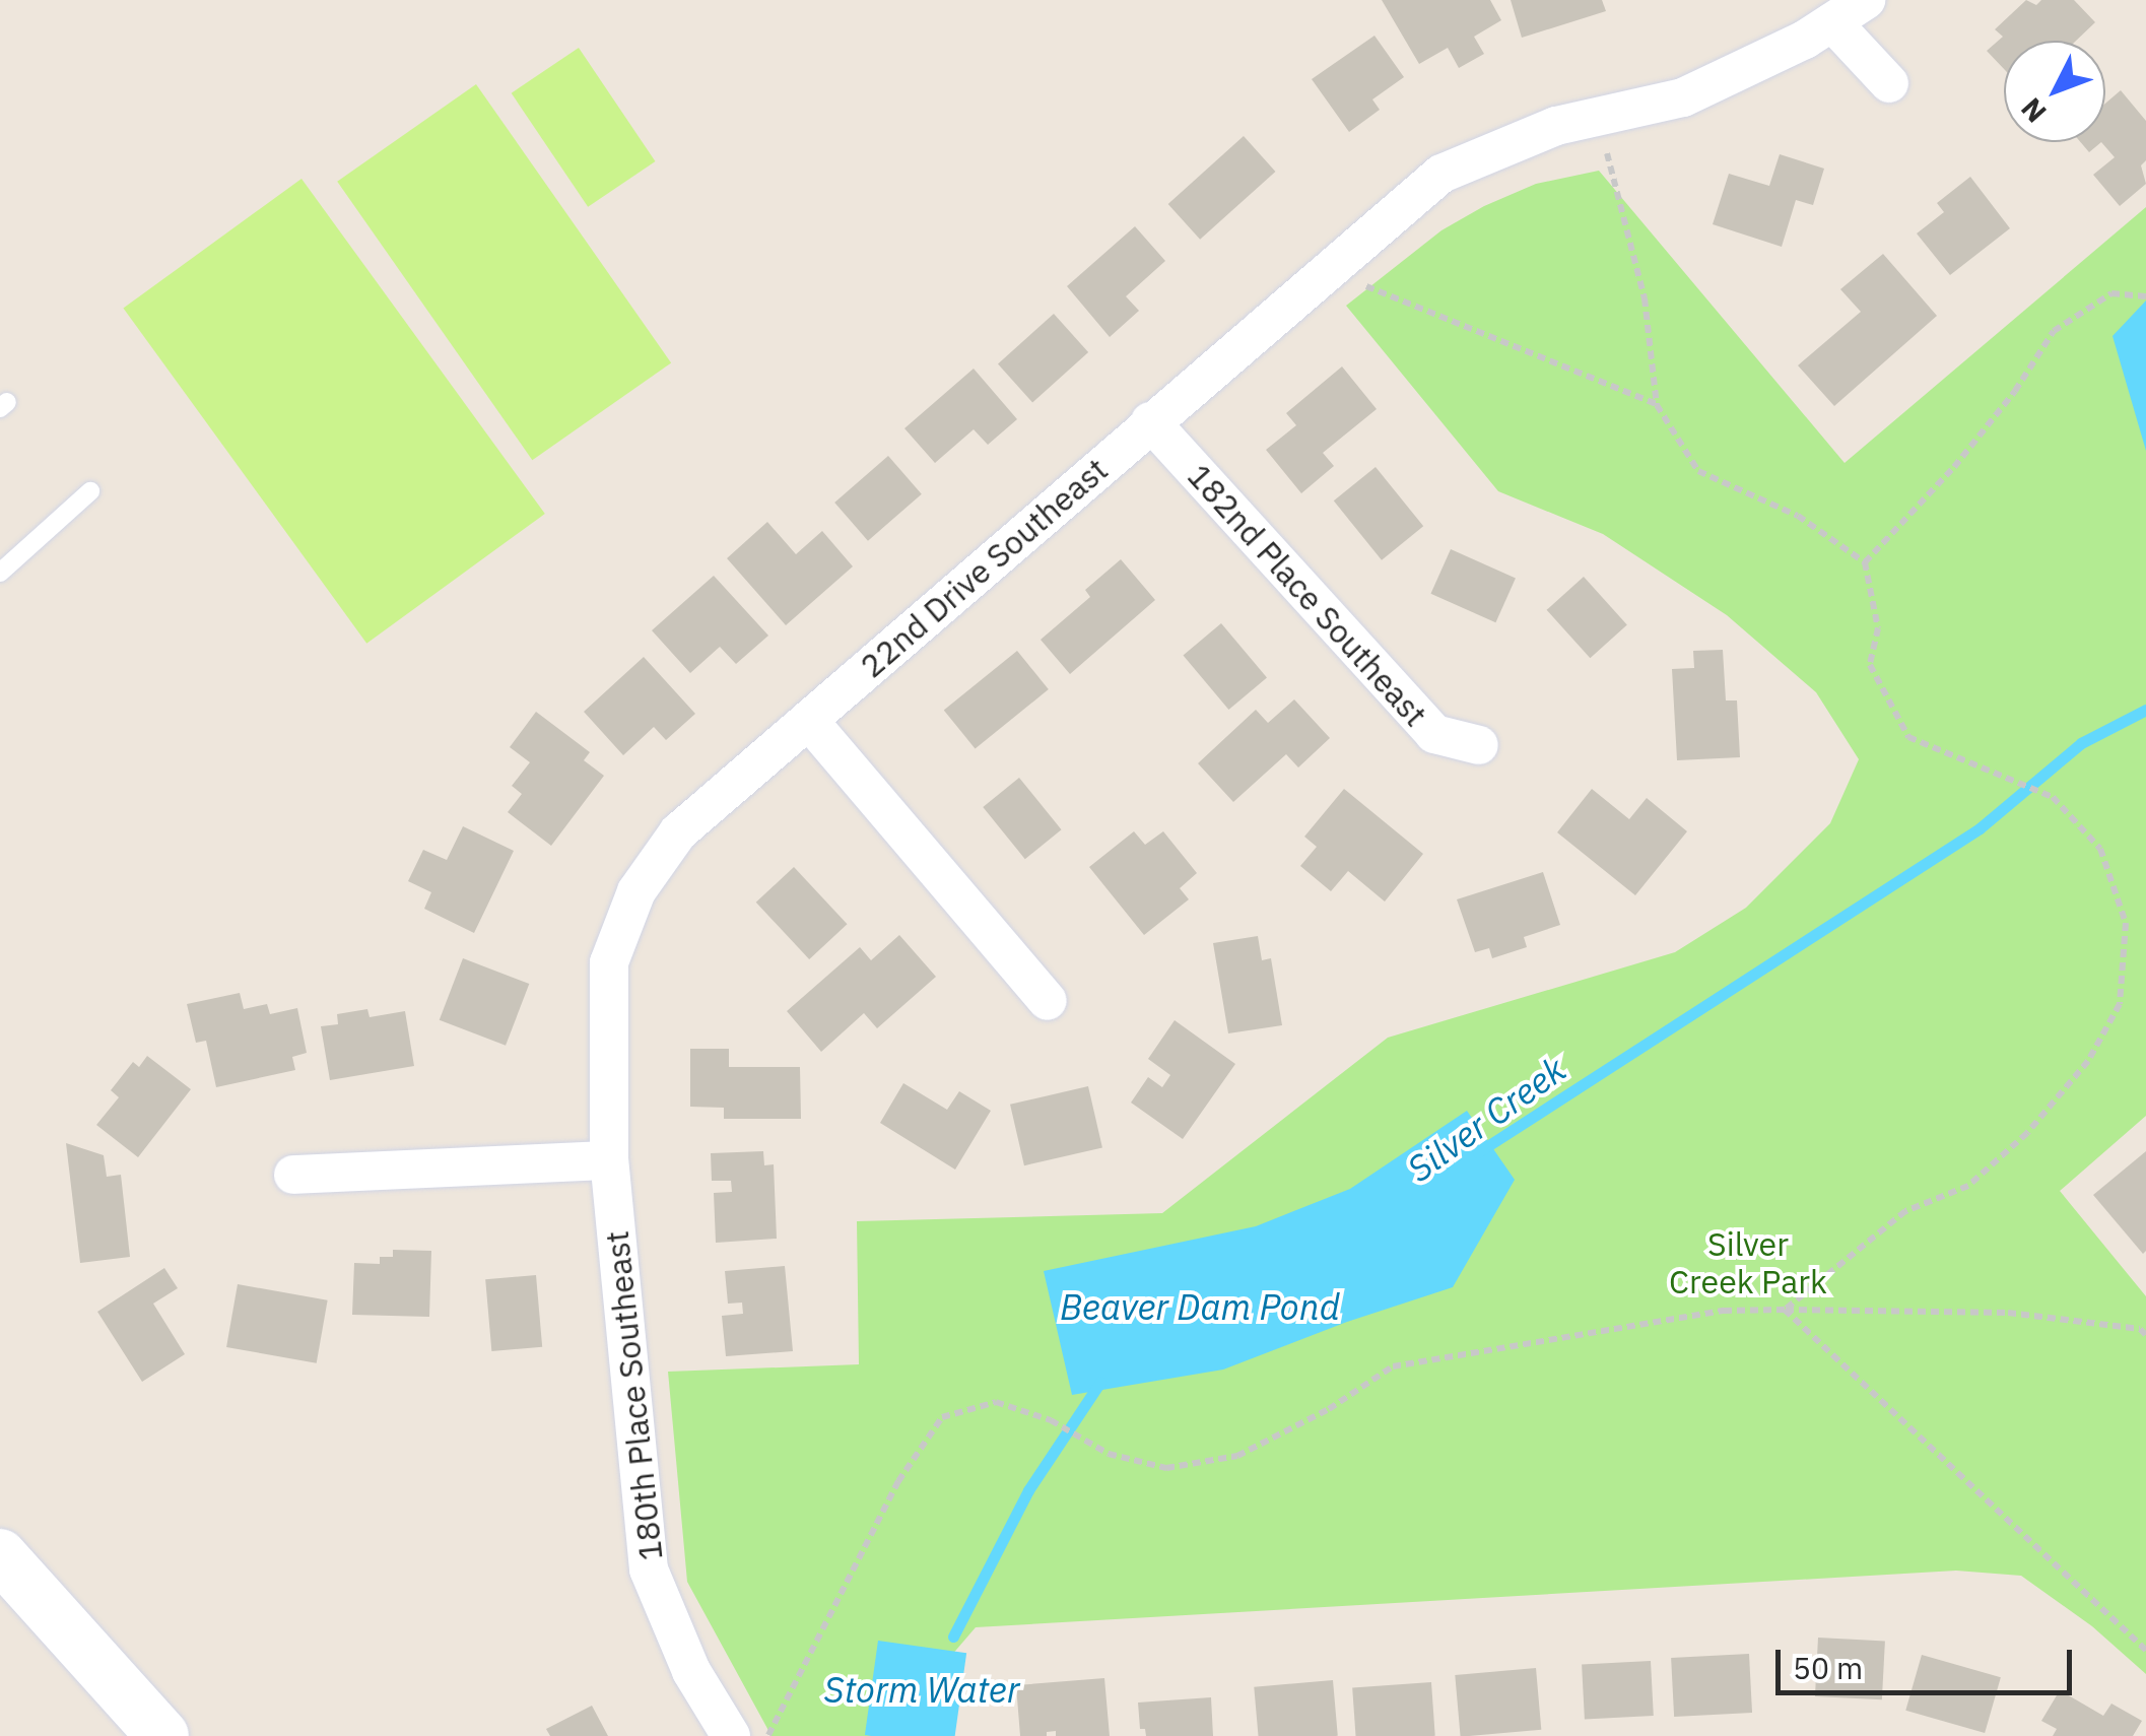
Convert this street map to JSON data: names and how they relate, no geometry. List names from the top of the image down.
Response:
{
  "streets": {
    "street": ["22nd Drive Southeast", "182nd Place Southeast", "180th Place Southeast"]
  },
  "crossings": [
    ["22nd Drive Southeast", "182nd Place Southeast"],
    ["22nd Drive Southeast", "180th Place Southeast"]
  ],
  "water": ["Silver Creek", "Beaver Dam Pond", "Storm Water"],
  "parks": ["Silver Creek Park"],
  "scale_bar": "50 m",
  "north": "bottom left"
}
